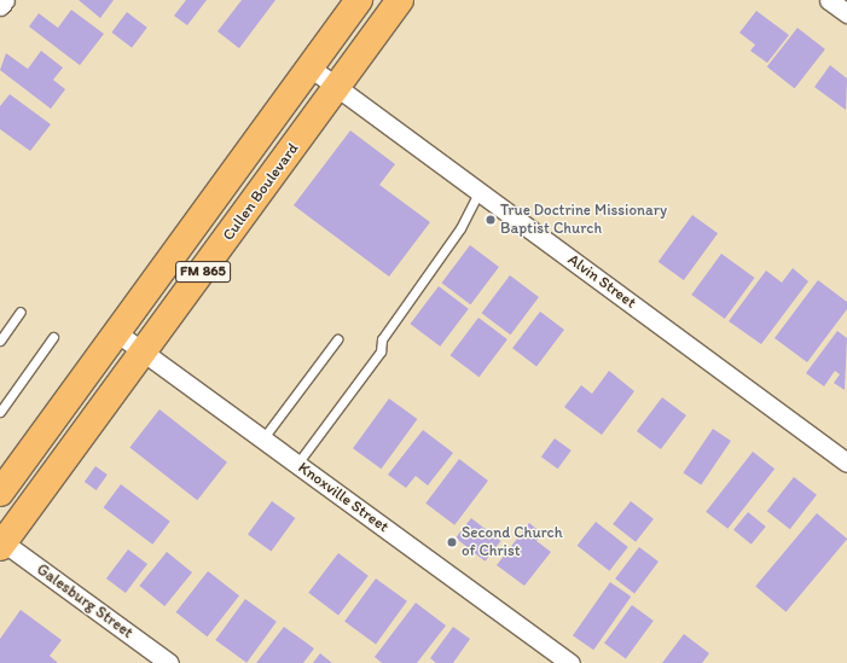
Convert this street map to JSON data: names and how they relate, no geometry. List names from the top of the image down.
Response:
{
  "streets": {
    "main road": ["Cullen Boulevard", "FM 865"],
    "street": ["Alvin Street", "Knoxville Street", "Galesburg Street"]
  },
  "crossings": [
    ["Cullen Boulevard", "Alvin Street"],
    ["Cullen Boulevard", "Knoxville Street"],
    ["Cullen Boulevard", "Galesburg Street"],
    ["FM 865", "Alvin Street"],
    ["FM 865", "Knoxville Street"]
  ],
  "places": ["True Doctrine Missionary Baptist Church", "Second Church of Christ"]
}
